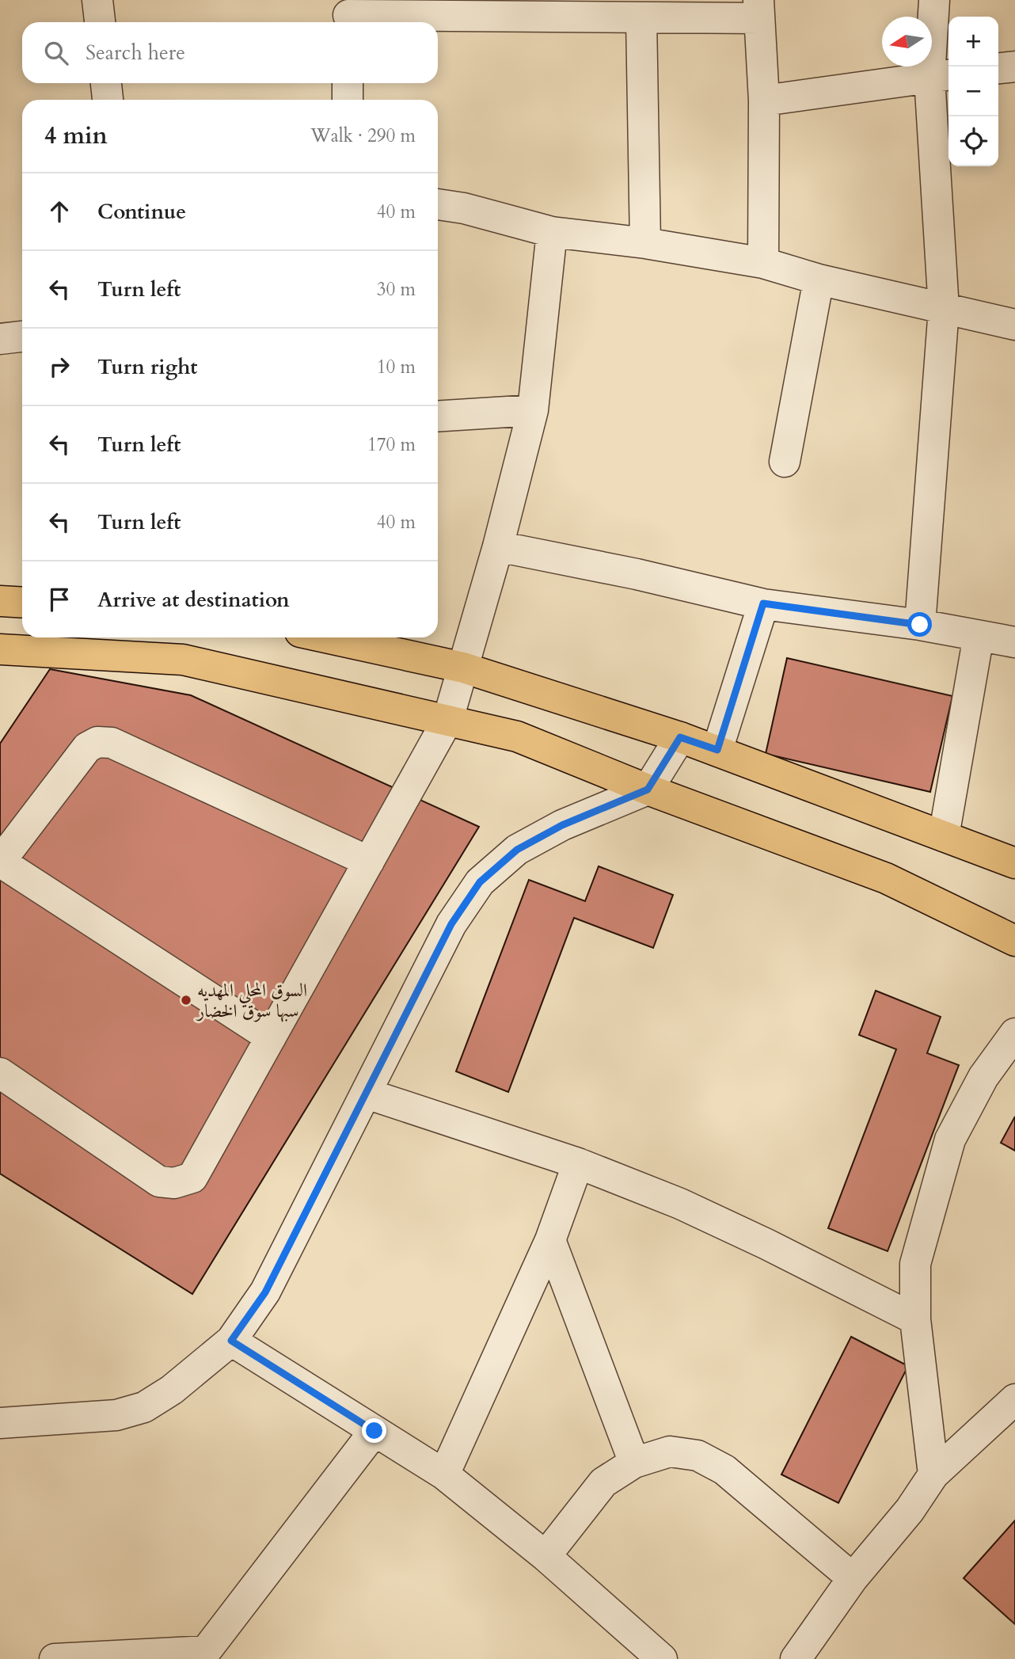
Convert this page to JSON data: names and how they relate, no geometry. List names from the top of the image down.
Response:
{
  "places": ["السوق المحلي المهديه سبها سوق الخضار"],
  "north": "left",
  "page": {
    "map_buttons": ["+", "−"],
    "search": "Search here",
    "heading": ["4 min", "Walk · 290 m"],
    "list": [
      ["Continue", "40 m"],
      ["Turn left", "30 m"],
      ["Turn right", "10 m"],
      ["Turn left", "170 m"],
      ["Turn left", "40 m"],
      "Arrive at destination"
    ]
  }
}
